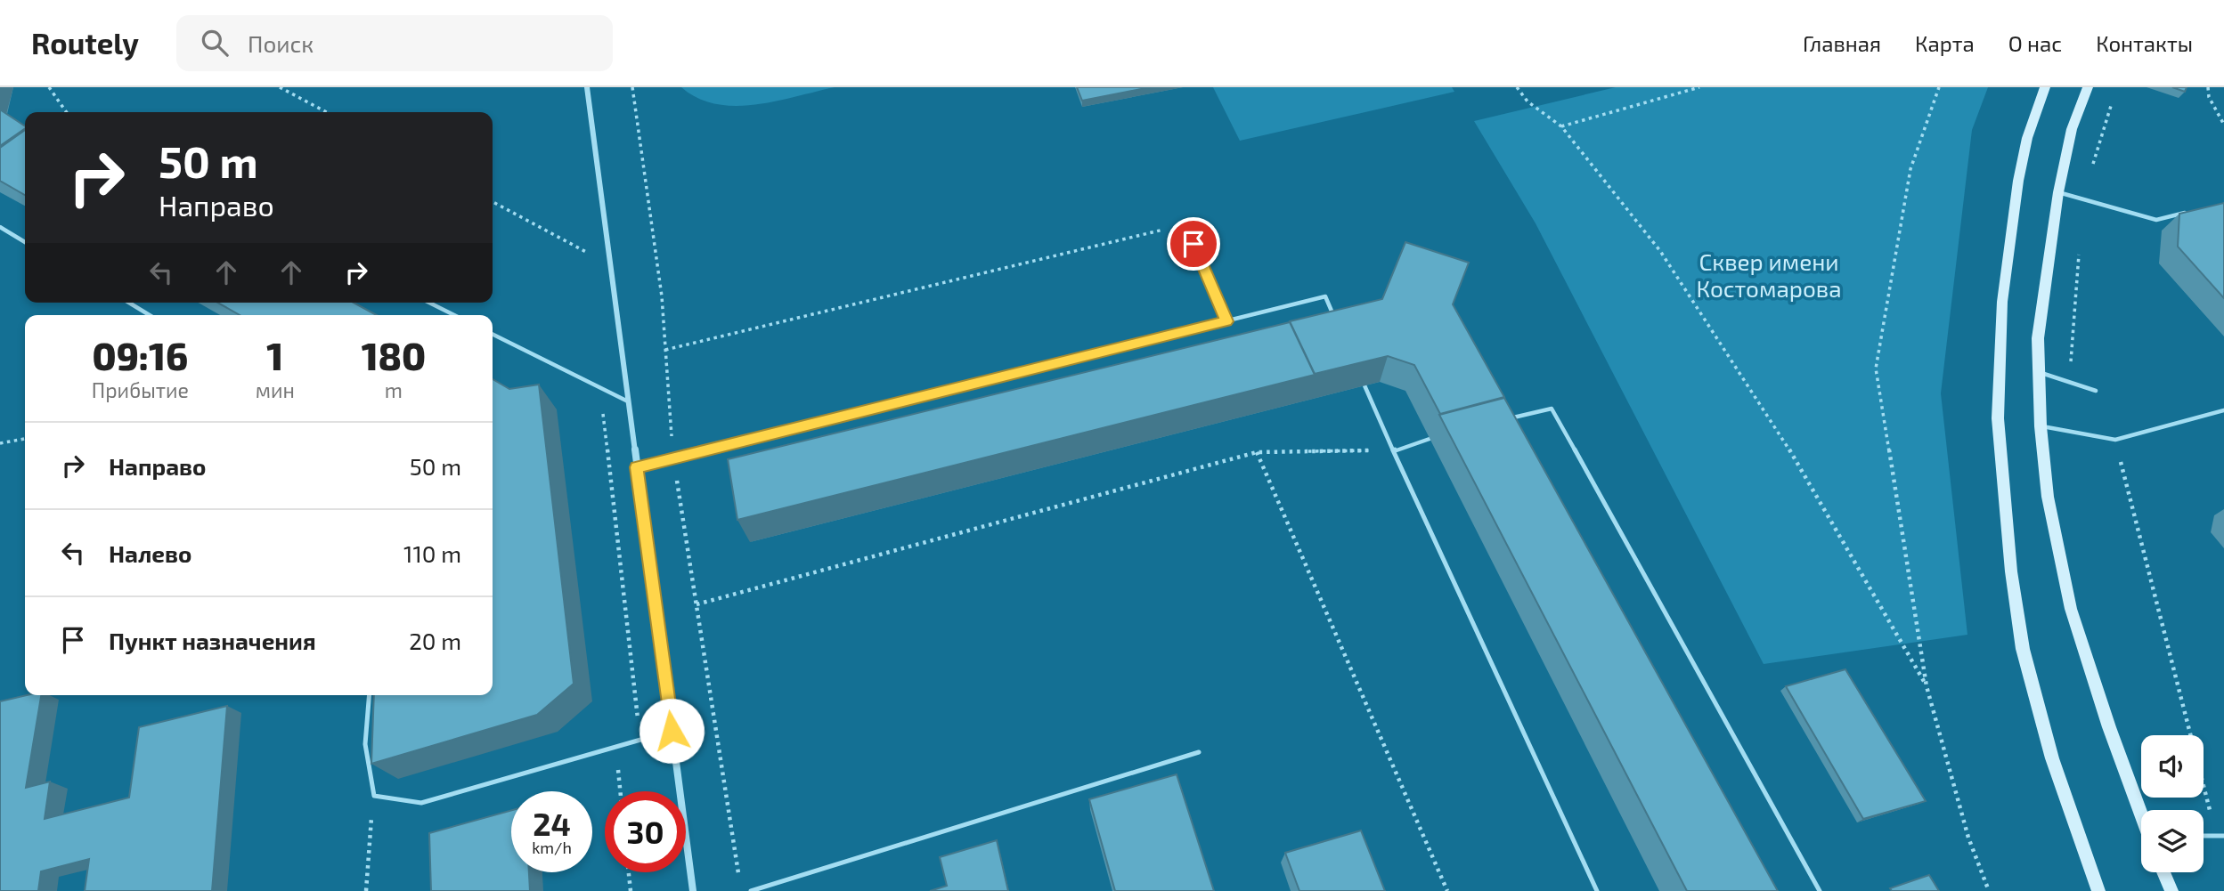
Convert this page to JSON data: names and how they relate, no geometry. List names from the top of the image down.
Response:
{
  "parks": ["Сквер имени Костомарова"],
  "page": {
    "header": "Routely",
    "search": "Поиск",
    "nav": [
      "Главная",
      "Карта",
      "О нас",
      "Контакты"
    ],
    "turn": ["50 m", "Направо"],
    "eta": [
      "09:16",
      "Прибытие",
      "1",
      "мин",
      "180",
      "m"
    ],
    "list": [
      {
        "name": "Направо",
        "value": "50 m"
      },
      {
        "name": "Налево",
        "value": "110 m"
      },
      {
        "name": "Пункт назначения",
        "value": "20 m"
      }
    ],
    "speed": "24 km/h",
    "limit": "30"
  }
}
